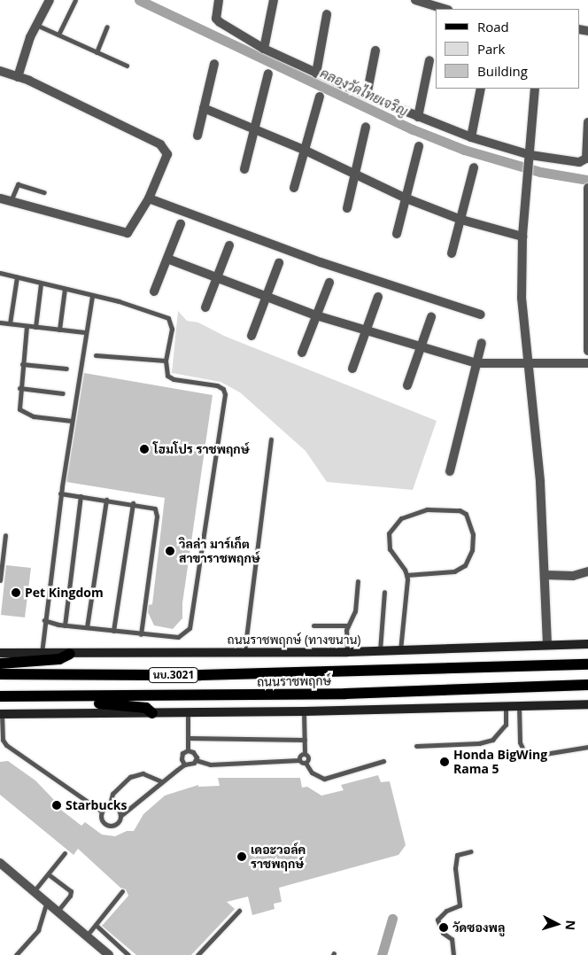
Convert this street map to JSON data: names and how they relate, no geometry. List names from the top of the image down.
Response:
{
  "streets": {
    "main road": ["ถนนราชพฤกษ์ (ทางขนาน)", "นบ.3021", "ถนนราชพฤกษ์"]
  },
  "water": ["คลองวัดไทยเจริญ"],
  "places": [
    "โฮมโปร ราชพฤกษ์",
    "วิลล่า มาร์เก็ต สาขาราชพฤกษ์",
    "Pet Kingdom",
    "Honda BigWing Rama 5",
    "Starbucks",
    "เดอะวอล์ค ราชพฤกษ์",
    "วัดซองพลู"
  ],
  "legend": ["Road", "Park", "Building"],
  "north": "right"
}
